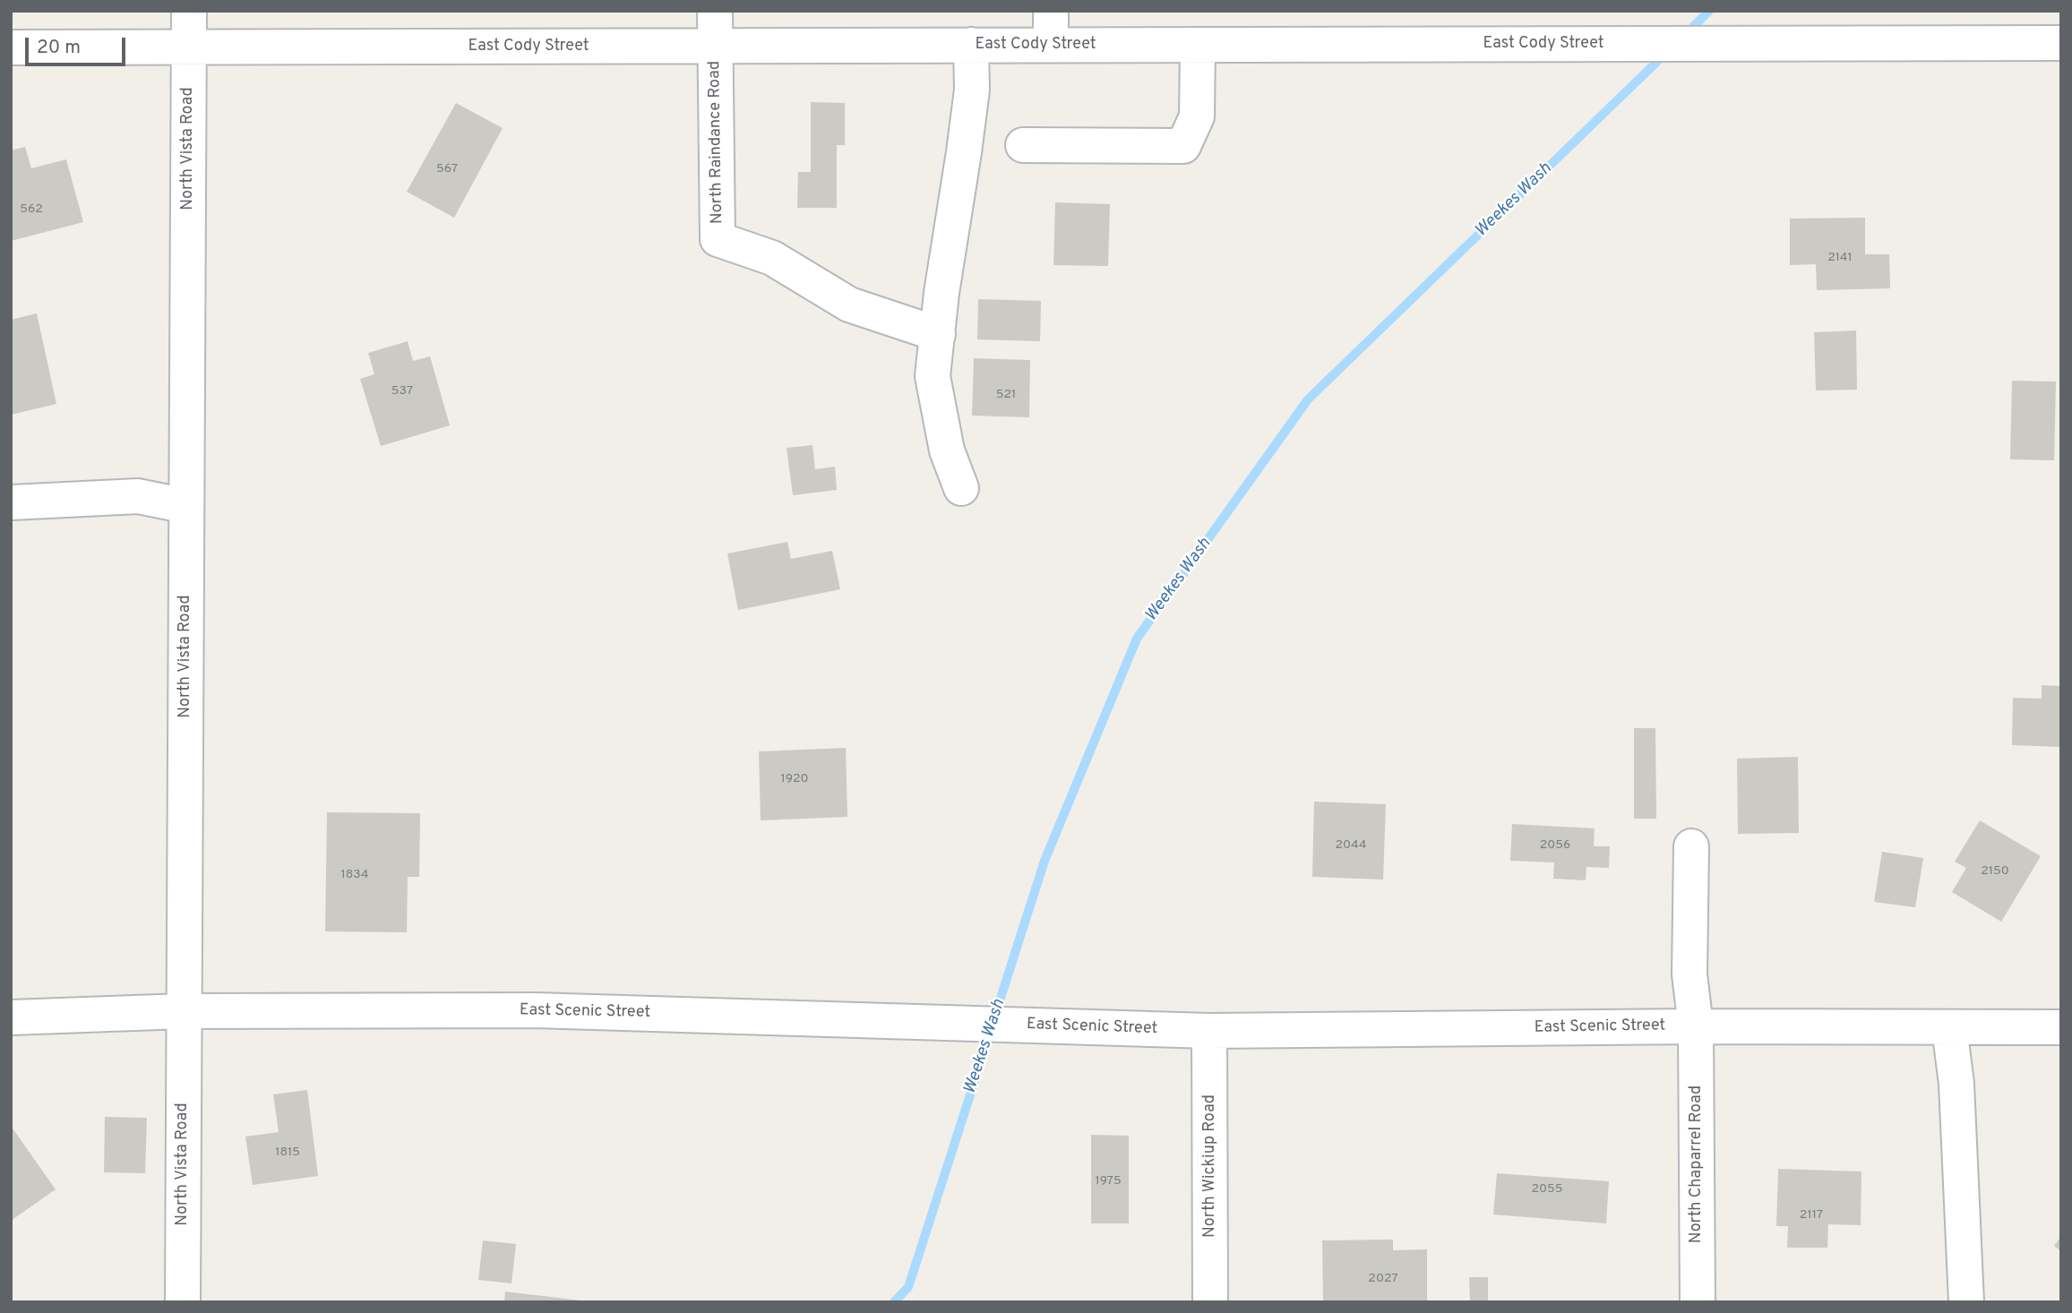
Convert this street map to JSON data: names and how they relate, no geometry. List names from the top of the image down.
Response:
{
  "streets": {
    "street": [
      "East Cody Street",
      "North Raindance Road",
      "North Vista Road",
      "East Scenic Street",
      "North Chaparrel Road",
      "North Wickiup Road"
    ]
  },
  "crossings": [
    ["East Cody Street", "North Raindance Road"],
    ["East Cody Street", "North Vista Road"],
    ["North Vista Road", "East Scenic Street"],
    ["East Scenic Street", "North Chaparrel Road"],
    ["East Scenic Street", "North Wickiup Road"]
  ],
  "water": ["Weekes Wash"],
  "house_numbers": [
    "567",
    "562",
    "2141",
    "537",
    "521",
    "1920",
    "2044",
    "2056",
    "2150",
    "1834",
    "1815",
    "1975",
    "2055",
    "2117",
    "2027"
  ],
  "scale_bar": "20 m"
}
